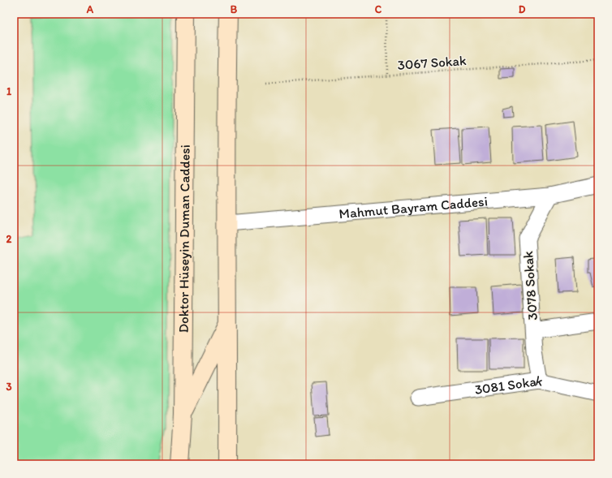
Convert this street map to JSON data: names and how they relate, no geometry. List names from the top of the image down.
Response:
{
  "streets": {
    "main road": ["Doktor Hüseyin Duman Caddesi"],
    "street": ["Mahmut Bayram Caddesi", "3078 Sokak", "3081 Sokak"],
    "path": ["3067 Sokak"]
  },
  "crossings": [
    ["Mahmut Bayram Caddesi", "3078 Sokak"],
    ["3078 Sokak", "3081 Sokak"]
  ],
  "grid": {
    "columns": [
      "A",
      "B",
      "C",
      "D"
    ],
    "rows": ["1", "2", "3"]
  }
}
